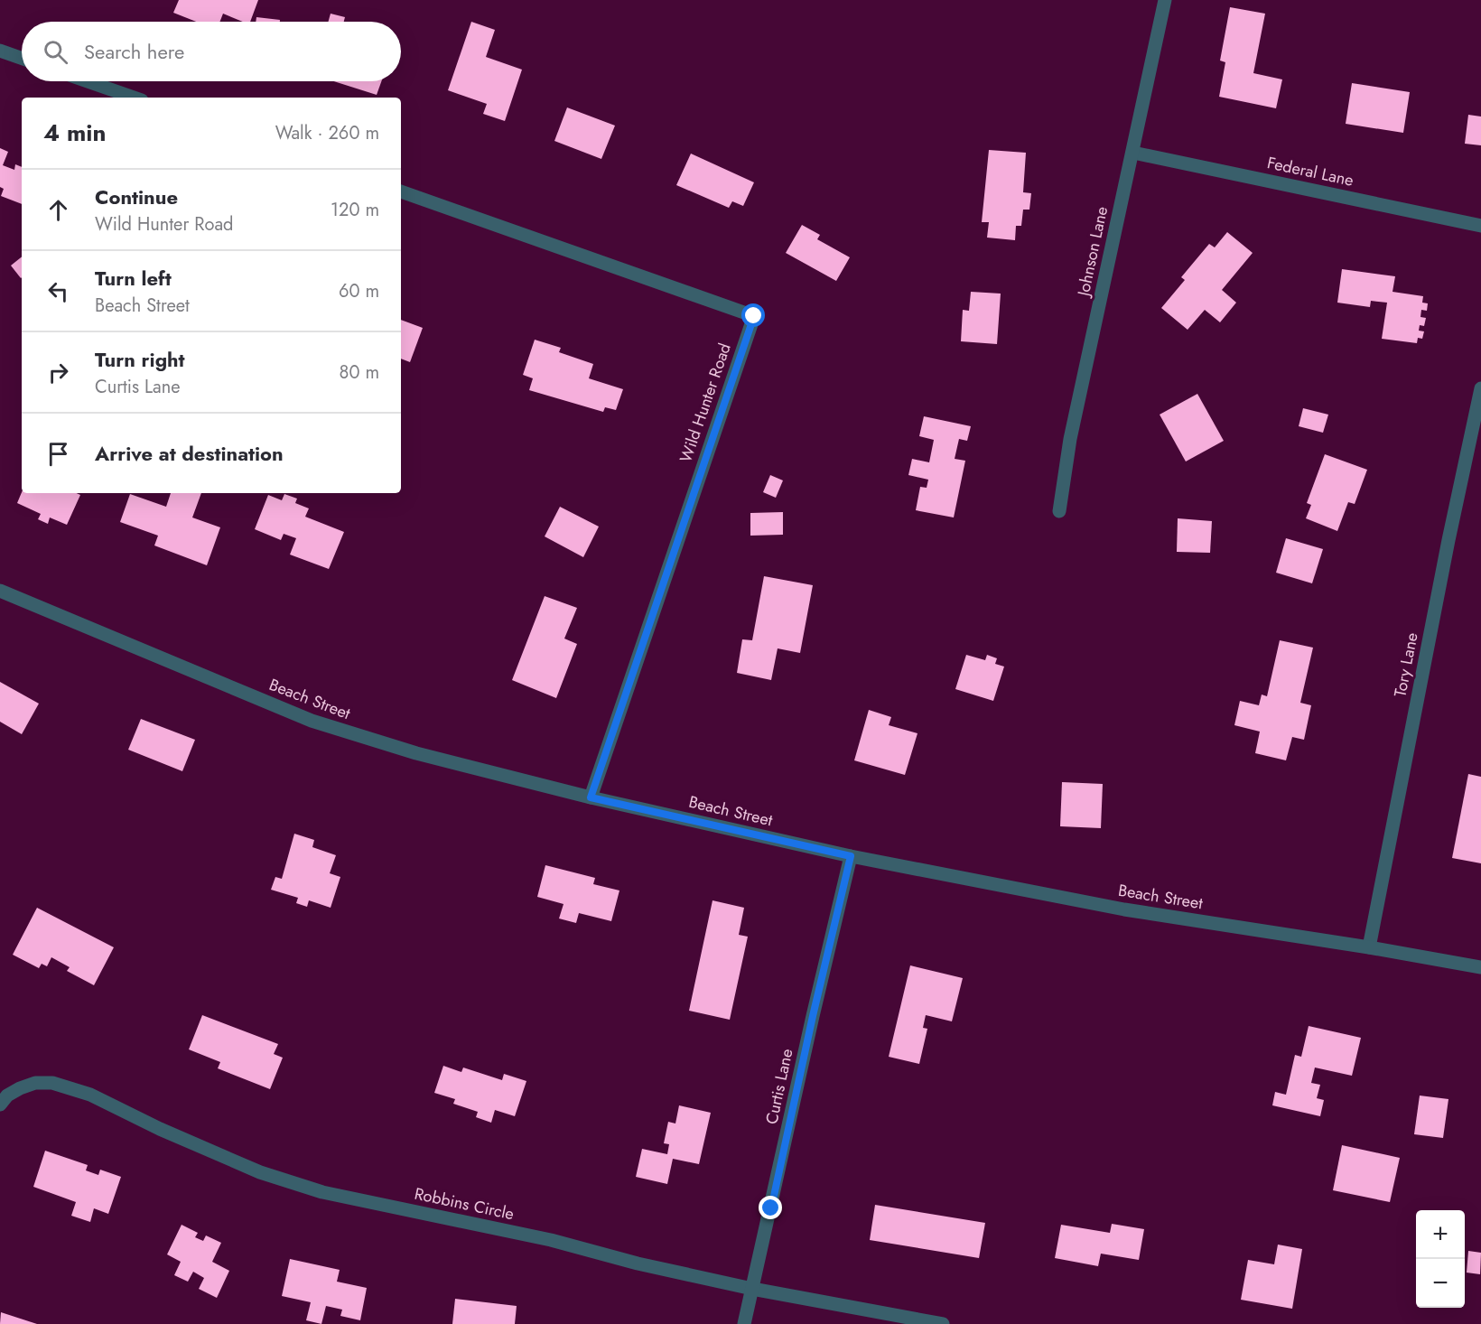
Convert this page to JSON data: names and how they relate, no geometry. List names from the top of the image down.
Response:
{
  "streets": {
    "street": [
      "Federal Lane",
      "Johnson Lane",
      "Wild Hunter Road",
      "Tory Lane",
      "Beach Street",
      "Curtis Lane",
      "Robbins Circle"
    ]
  },
  "crossings": [
    ["Federal Lane", "Johnson Lane"],
    ["Wild Hunter Road", "Beach Street"],
    ["Tory Lane", "Beach Street"],
    ["Beach Street", "Curtis Lane"],
    ["Curtis Lane", "Robbins Circle"]
  ],
  "page": {
    "search": "Search here",
    "heading": ["4 min", "Walk · 260 m"],
    "list": [
      ["Continue", "Wild Hunter Road", "120 m"],
      ["Turn left", "Beach Street", "60 m"],
      ["Turn right", "Curtis Lane", "80 m"],
      "Arrive at destination"
    ],
    "map_buttons": ["+", "−"]
  }
}
